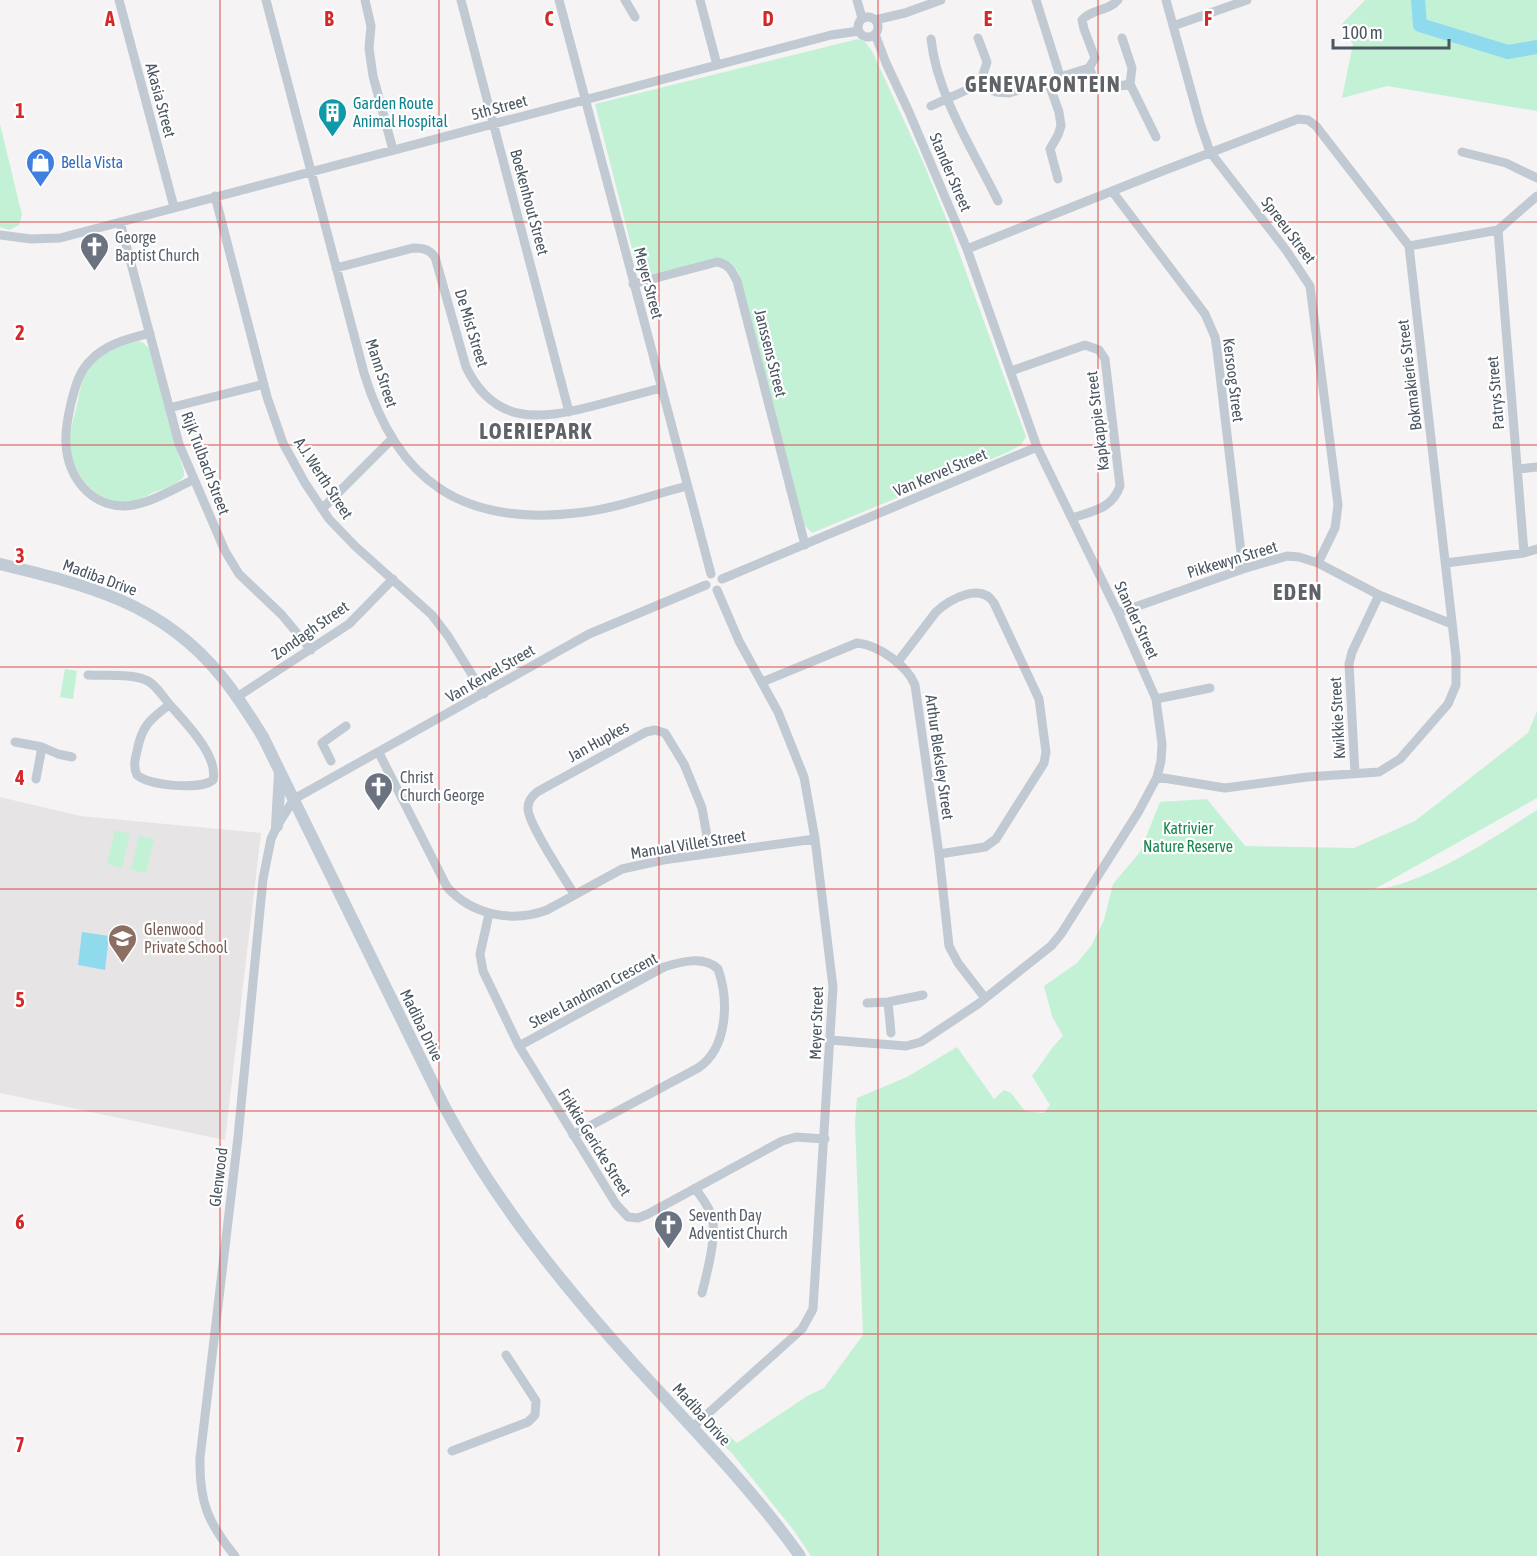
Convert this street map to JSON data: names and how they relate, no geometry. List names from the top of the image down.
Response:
{
  "streets": {
    "street": [
      "Akasia Street",
      "5th Street",
      "Stander Street",
      "Boekenhout Street",
      "Spreeu Street",
      "Meyer Street",
      "De Mist Street",
      "Janssens Street",
      "Mann Street",
      "Bokmakierie Street",
      "Kersoog Street",
      "Patrys Street",
      "Kapkappie Street",
      "Rijk Tulbach Street",
      "Van Kervel Street",
      "A.J. Werth Street",
      "Pikkewyn Street",
      "Madiba Drive",
      "Zondagh Street",
      "Kwikkie Street",
      "Jan Hupkes",
      "Arthur Bleksley Street",
      "Manual Villet Street",
      "Steve Landman Crescent",
      "Frikkie Gericke Street",
      "Glenwood"
    ]
  },
  "crossings": [
    ["Akasia Street", "5th Street"],
    ["5th Street", "Stander Street"],
    ["5th Street", "Boekenhout Street"],
    ["5th Street", "Meyer Street"],
    ["5th Street", "Mann Street"],
    ["5th Street", "Rijk Tulbach Street"],
    ["5th Street", "A.J. Werth Street"],
    ["Stander Street", "Meyer Street"],
    ["Stander Street", "Bokmakierie Street"],
    ["Stander Street", "Kapkappie Street"],
    ["Stander Street", "Van Kervel Street"],
    ["Stander Street", "Pikkewyn Street"],
    ["Stander Street", "Arthur Bleksley Street"],
    ["Boekenhout Street", "De Mist Street"],
    ["Spreeu Street", "Pikkewyn Street"],
    ["Meyer Street", "De Mist Street"],
    ["Meyer Street", "Janssens Street"],
    ["Meyer Street", "Mann Street"],
    ["Meyer Street", "Van Kervel Street"],
    ["Meyer Street", "Madiba Drive"],
    ["Meyer Street", "Arthur Bleksley Street"],
    ["Meyer Street", "Manual Villet Street"],
    ["Meyer Street", "Frikkie Gericke Street"],
    ["De Mist Street", "Mann Street"],
    ["Janssens Street", "Van Kervel Street"],
    ["Bokmakierie Street", "Pikkewyn Street"],
    ["Bokmakierie Street", "Kwikkie Street"],
    ["Kersoog Street", "Pikkewyn Street"],
    ["Rijk Tulbach Street", "Zondagh Street"],
    ["Van Kervel Street", "A.J. Werth Street"],
    ["Van Kervel Street", "Madiba Drive"],
    ["Van Kervel Street", "Manual Villet Street"],
    ["Van Kervel Street", "Glenwood"],
    ["A.J. Werth Street", "Zondagh Street"],
    ["Pikkewyn Street", "Kwikkie Street"],
    ["Madiba Drive", "Zondagh Street"],
    ["Madiba Drive", "Glenwood"],
    ["Jan Hupkes", "Manual Villet Street"],
    ["Manual Villet Street", "Frikkie Gericke Street"],
    ["Steve Landman Crescent", "Frikkie Gericke Street"]
  ],
  "districts": ["GENEVAFONTEIN", "LOERIEPARK", "EDEN"],
  "parks": ["Katrivier Nature Reserve"],
  "places": {
    "building": ["Garden Route Animal Hospital"],
    "shop": ["Bella Vista"],
    "church": ["George Baptist Church", "Christ Church George", "Seventh Day Adventist Church"],
    "school or university": ["Glenwood Private School"]
  },
  "scale_bar": "100 m",
  "grid": {
    "columns": [
      "A",
      "B",
      "C",
      "D",
      "E",
      "F"
    ],
    "rows": [
      "1",
      "2",
      "3",
      "4",
      "5",
      "6",
      "7"
    ]
  }
}
